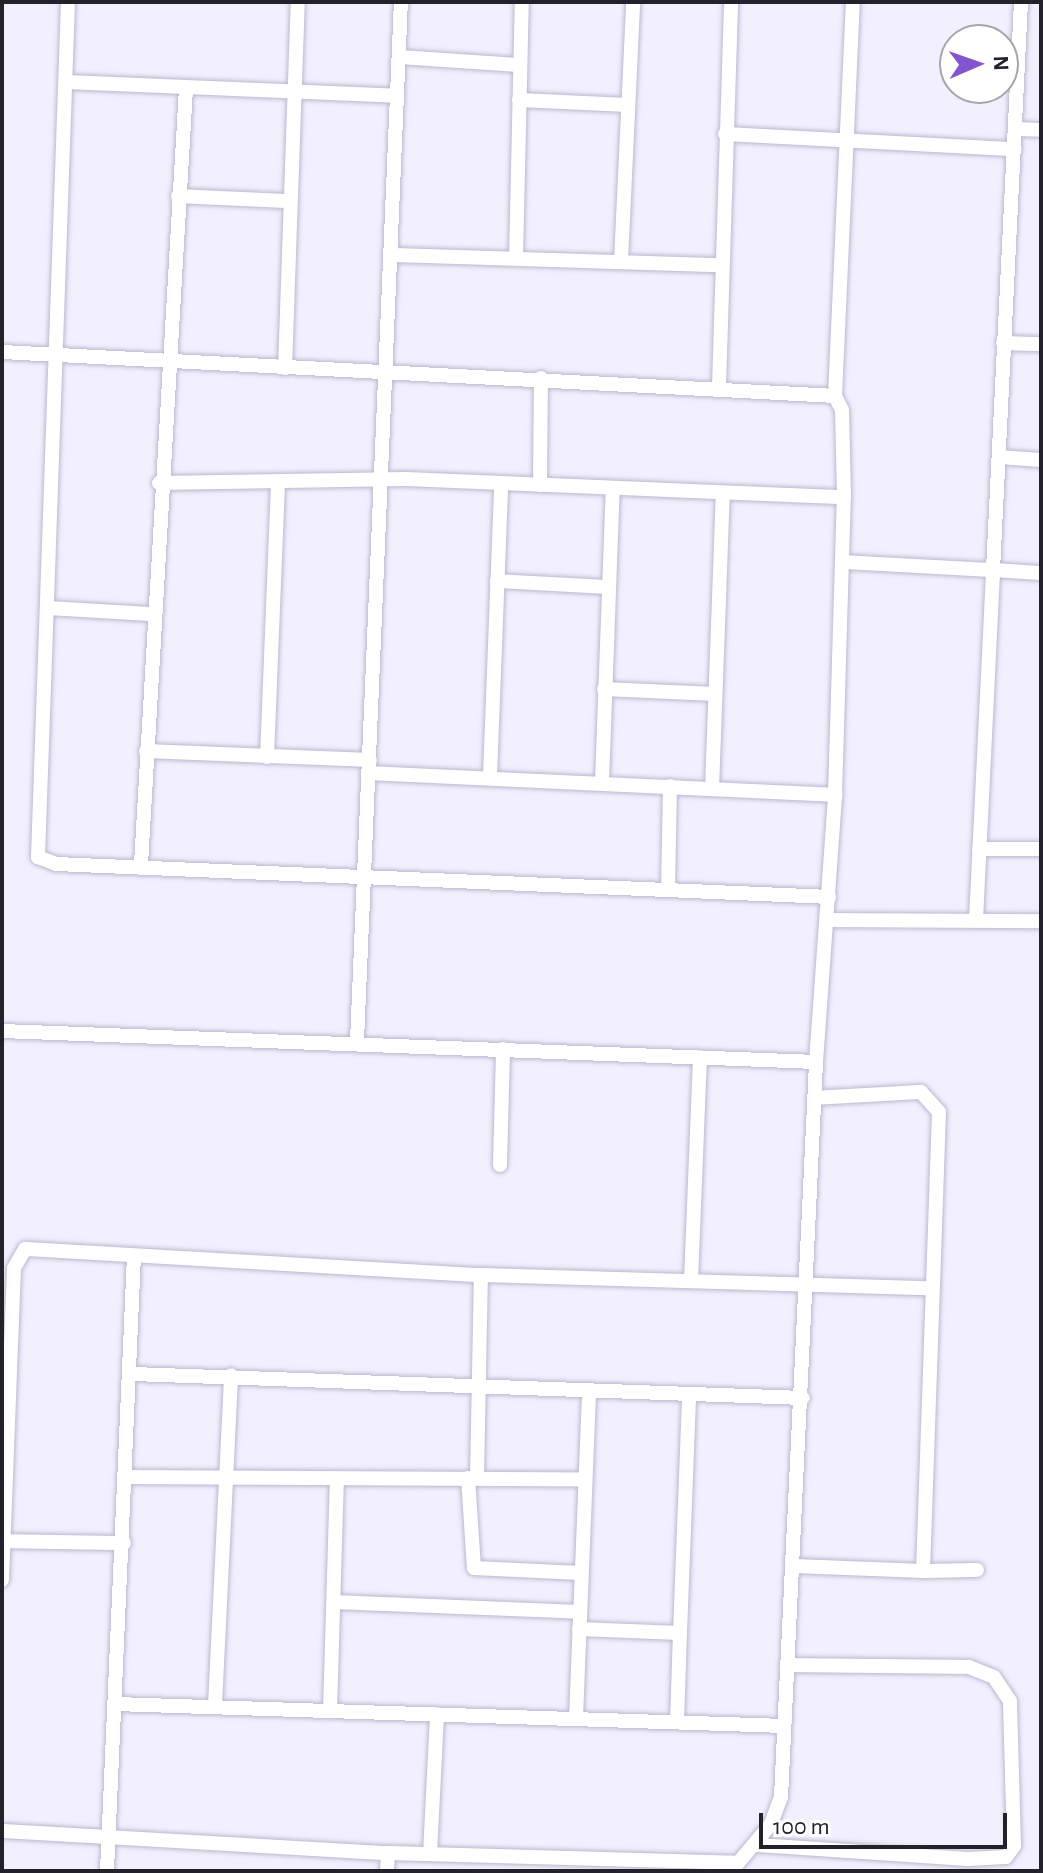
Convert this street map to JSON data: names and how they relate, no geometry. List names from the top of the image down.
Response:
{
  "scale_bar": "100 m",
  "north": "right"
}
